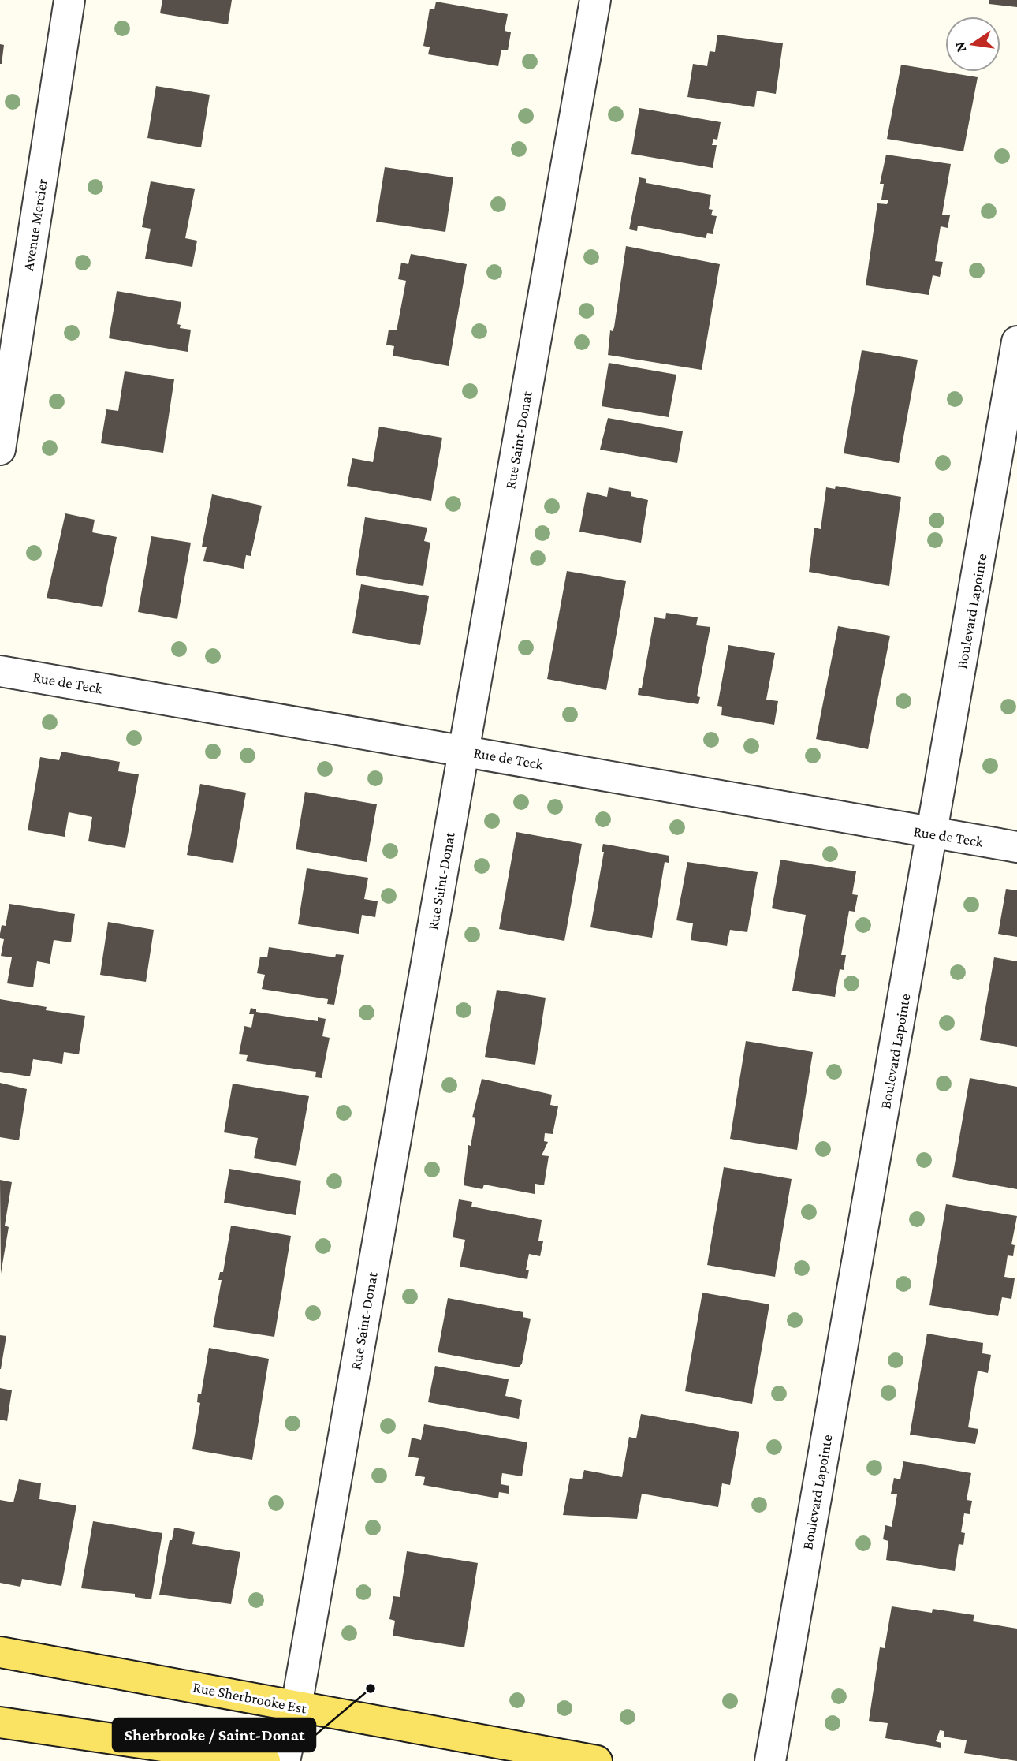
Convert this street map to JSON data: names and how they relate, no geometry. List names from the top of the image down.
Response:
{
  "streets": {
    "main road": ["Rue Sherbrooke Est"],
    "street": [
      "Avenue Mercier",
      "Rue Saint-Donat",
      "Boulevard Lapointe",
      "Rue de Teck"
    ]
  },
  "crossings": [
    ["Rue Saint-Donat", "Rue de Teck"],
    ["Rue Saint-Donat", "Rue Sherbrooke Est"],
    ["Boulevard Lapointe", "Rue de Teck"]
  ],
  "places": ["Sherbrooke / Saint-Donat"],
  "north": "left"
}
